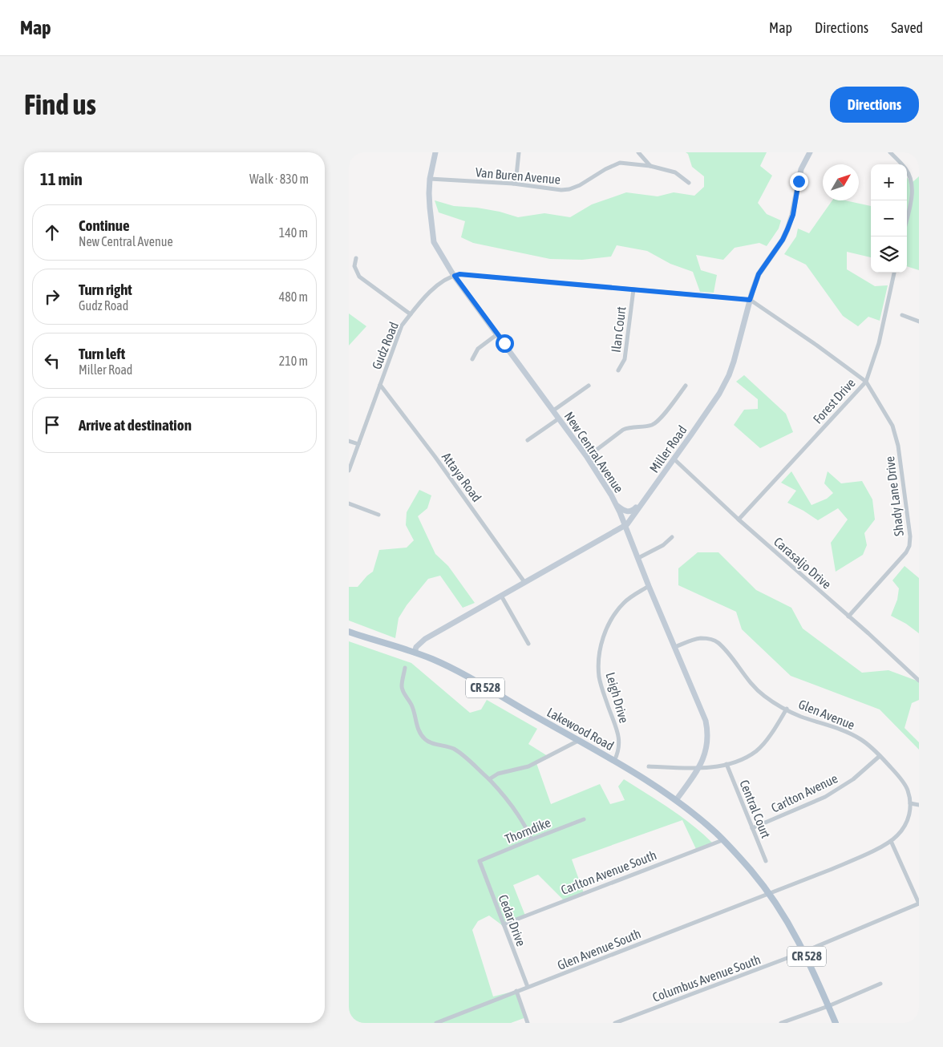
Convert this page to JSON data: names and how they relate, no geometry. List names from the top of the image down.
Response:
{
  "streets": {
    "main road": ["CR 528", "Lakewood Road"],
    "street": [
      "Van Buren Avenue",
      "Ilan Court",
      "Gudz Road",
      "Forest Drive",
      "Miller Road",
      "New Central Avenue",
      "Attaya Road",
      "Shady Lane Drive",
      "Carasaljo Drive",
      "Leigh Drive",
      "Glen Avenue",
      "Carlton Avenue",
      "Central Court",
      "Thorndike",
      "Carlton Avenue South",
      "Cedar Drive",
      "Glen Avenue South",
      "Columbus Avenue South"
    ]
  },
  "crossings": [
    ["Van Buren Avenue", "New Central Avenue"],
    ["Gudz Road", "New Central Avenue"],
    ["Gudz Road", "Attaya Road"],
    ["Forest Drive", "Shady Lane Drive"],
    ["Forest Drive", "Carasaljo Drive"],
    ["Miller Road", "New Central Avenue"],
    ["Miller Road", "Attaya Road"],
    ["Miller Road", "Shady Lane Drive"],
    ["Miller Road", "Carasaljo Drive"],
    ["Miller Road", "Lakewood Road"],
    ["New Central Avenue", "Leigh Drive"],
    ["New Central Avenue", "Glen Avenue"],
    ["New Central Avenue", "Lakewood Road"],
    ["Shady Lane Drive", "Carasaljo Drive"],
    ["CR 528", "Glen Avenue"],
    ["CR 528", "Lakewood Road"],
    ["CR 528", "Glen Avenue South"],
    ["CR 528", "Columbus Avenue South"],
    ["Leigh Drive", "Lakewood Road"],
    ["Glen Avenue", "Lakewood Road"],
    ["Glen Avenue", "Carlton Avenue"],
    ["Glen Avenue", "Glen Avenue South"],
    ["Lakewood Road", "Carlton Avenue South"],
    ["Lakewood Road", "Glen Avenue South"],
    ["Carlton Avenue", "Central Court"],
    ["Thorndike", "Cedar Drive"],
    ["Carlton Avenue South", "Cedar Drive"],
    ["Cedar Drive", "Glen Avenue South"]
  ],
  "north": "top right",
  "page": {
    "header": "Map",
    "nav": ["Map", "Directions", "Saved"],
    "buttons": "Directions",
    "title": "Find us",
    "heading": ["11 min", "Walk · 830 m"],
    "map_buttons": ["+", "−"],
    "list": [
      ["Continue", "New Central Avenue", "140 m"],
      ["Turn right", "Gudz Road", "480 m"],
      ["Turn left", "Miller Road", "210 m"],
      "Arrive at destination"
    ]
  }
}
